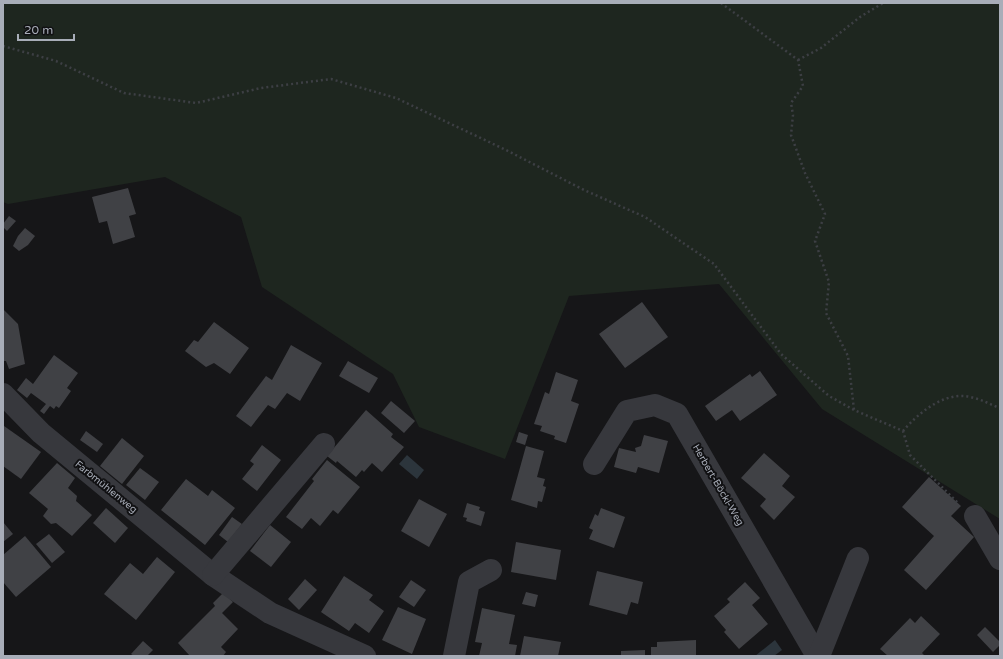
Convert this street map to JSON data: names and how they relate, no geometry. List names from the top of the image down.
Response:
{
  "streets": {
    "street": ["Herbert-Böckl-Weg", "Farbmühlenweg"]
  },
  "scale_bar": "20 m"
}
